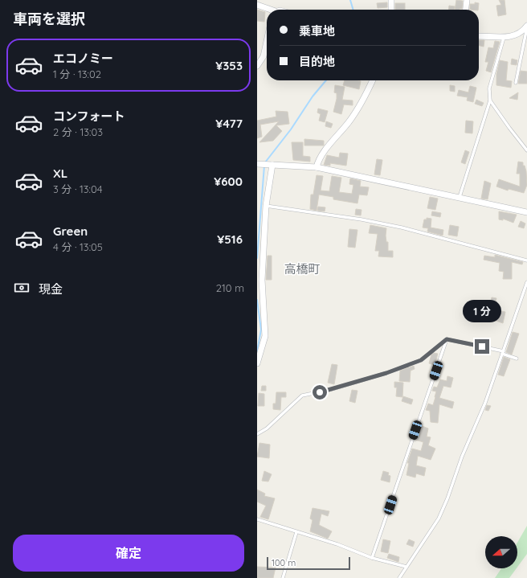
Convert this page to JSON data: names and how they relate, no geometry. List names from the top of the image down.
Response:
{
  "districts": ["高橋町"],
  "scale_bar": "100 m",
  "north": "left",
  "page": {
    "heading": "車両を選択",
    "banner": ["乗車地", "目的地"],
    "list": [
      {
        "name": "エコノミー",
        "note": "1 分 · 13:02",
        "value": "¥353"
      },
      {
        "name": "コンフォート",
        "note": "2 分 · 13:03",
        "value": "¥477"
      },
      {
        "name": "XL",
        "note": "3 分 · 13:04",
        "value": "¥600"
      },
      {
        "name": "Green",
        "note": "4 分 · 13:05",
        "value": "¥516"
      }
    ],
    "pay": ["現金", "210 m"],
    "bubble": "1 分",
    "buttons": "確定",
    "scale": "100 m"
  }
}
